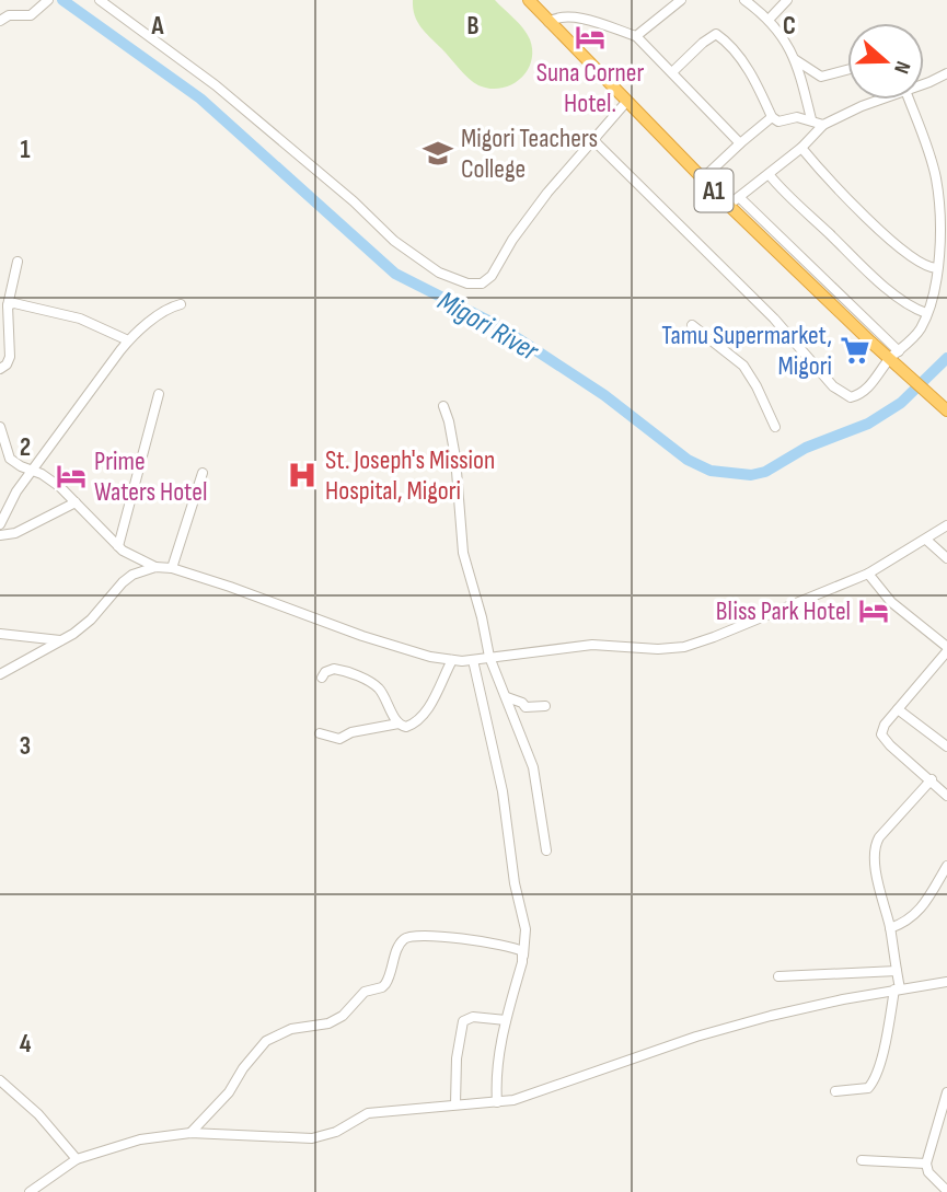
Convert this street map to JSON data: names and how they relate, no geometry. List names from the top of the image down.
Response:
{
  "streets": {
    "highway": ["A1"]
  },
  "water": ["Migori River"],
  "places": {
    "hotel": ["Suna Corner Hotel.", "Prime Waters Hotel", "Bliss Park Hotel"],
    "school or university": ["Migori Teachers College"],
    "supermarket": ["Tamu Supermarket, Migori"],
    "hospital": ["St. Joseph's Mission Hospital, Migori"]
  },
  "north": "right",
  "grid": {
    "columns": ["A", "B", "C"],
    "rows": [
      "1",
      "2",
      "3",
      "4"
    ]
  }
}
